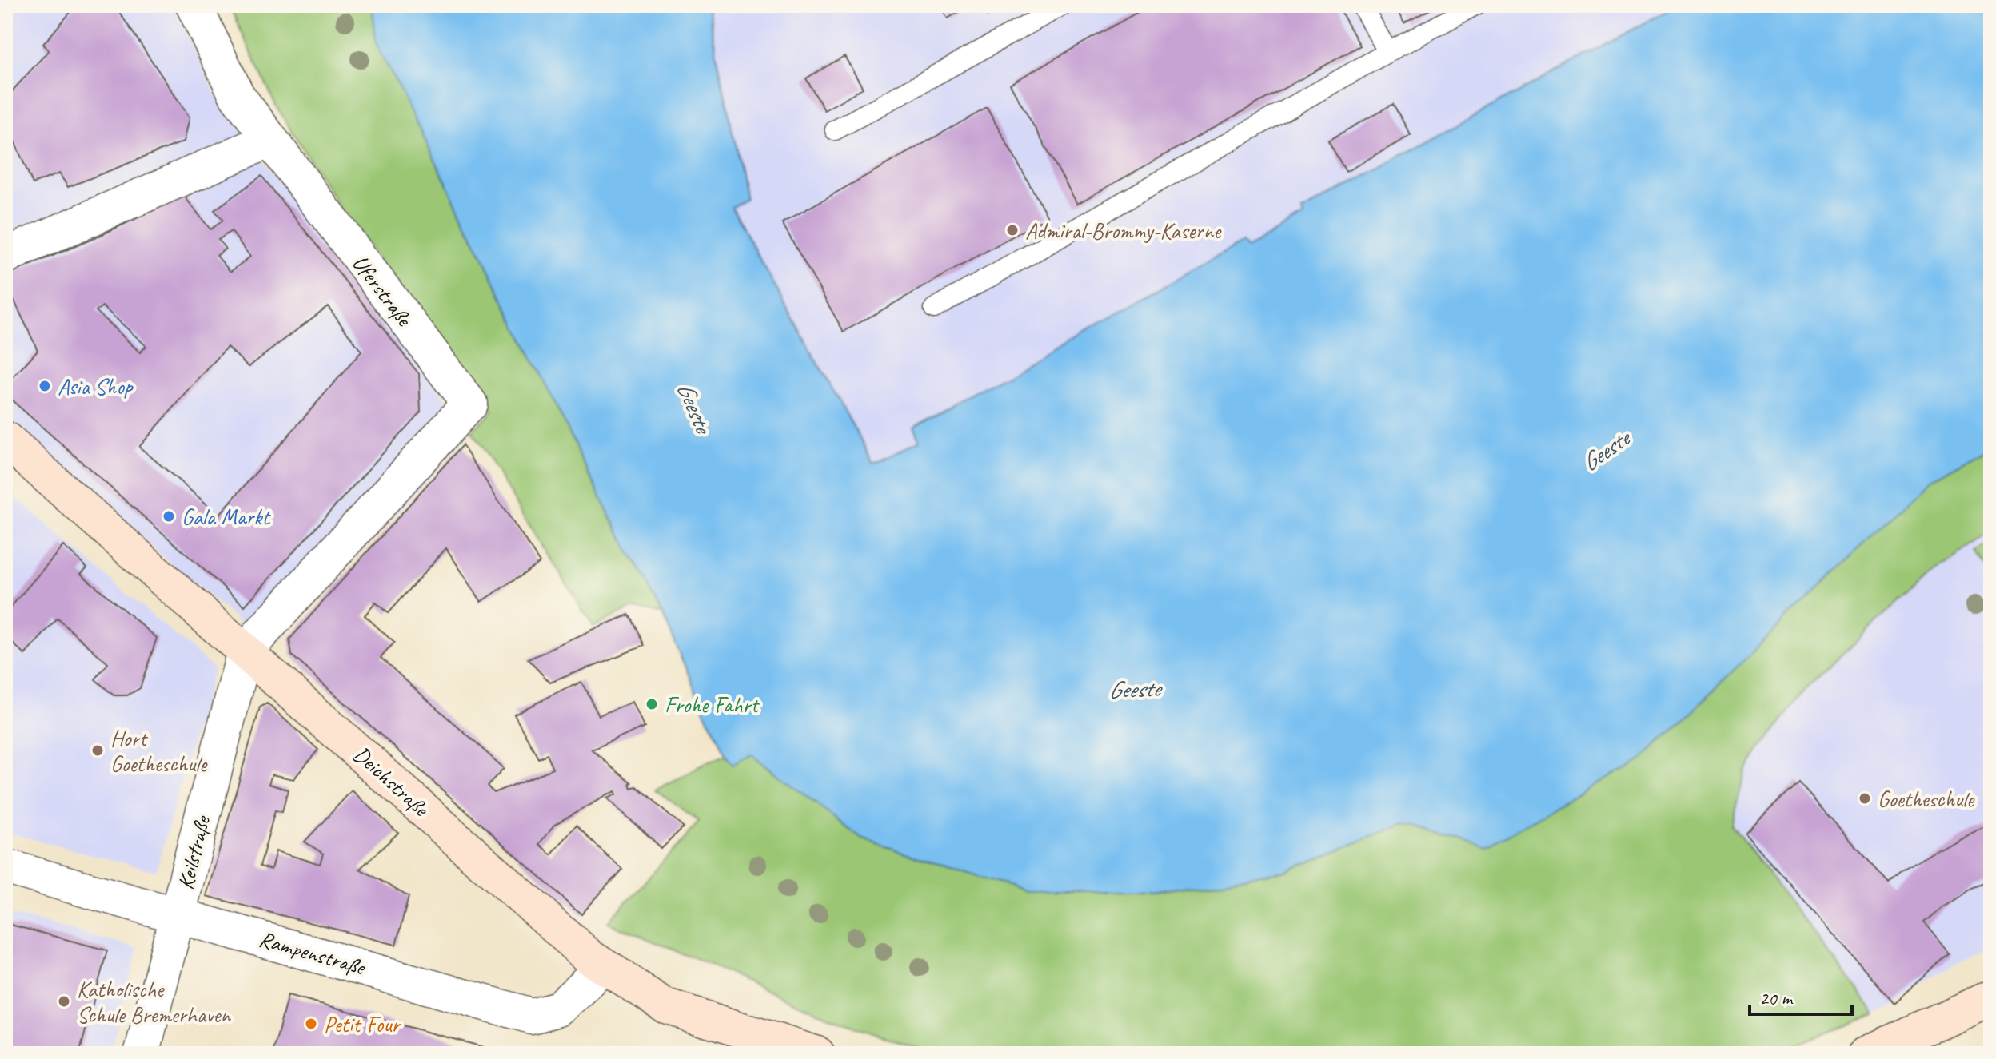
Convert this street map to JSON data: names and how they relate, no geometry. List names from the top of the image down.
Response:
{
  "streets": {
    "main road": ["Deichstraße"],
    "street": ["Uferstraße", "Keilstraße", "Rampenstraße"]
  },
  "crossings": [
    ["Uferstraße", "Deichstraße"],
    ["Uferstraße", "Keilstraße"],
    ["Deichstraße", "Keilstraße"],
    ["Deichstraße", "Rampenstraße"],
    ["Keilstraße", "Rampenstraße"]
  ],
  "water": ["Geeste"],
  "places": [
    "Admiral-Brommy-Kaserne",
    "Asia Shop",
    "Gala Markt",
    "Frohe Fahrt",
    "Hort Goetheschule",
    "Goetheschule",
    "Katholische Schule Bremerhaven",
    "Petit Four"
  ],
  "scale_bar": "20 m"
}
